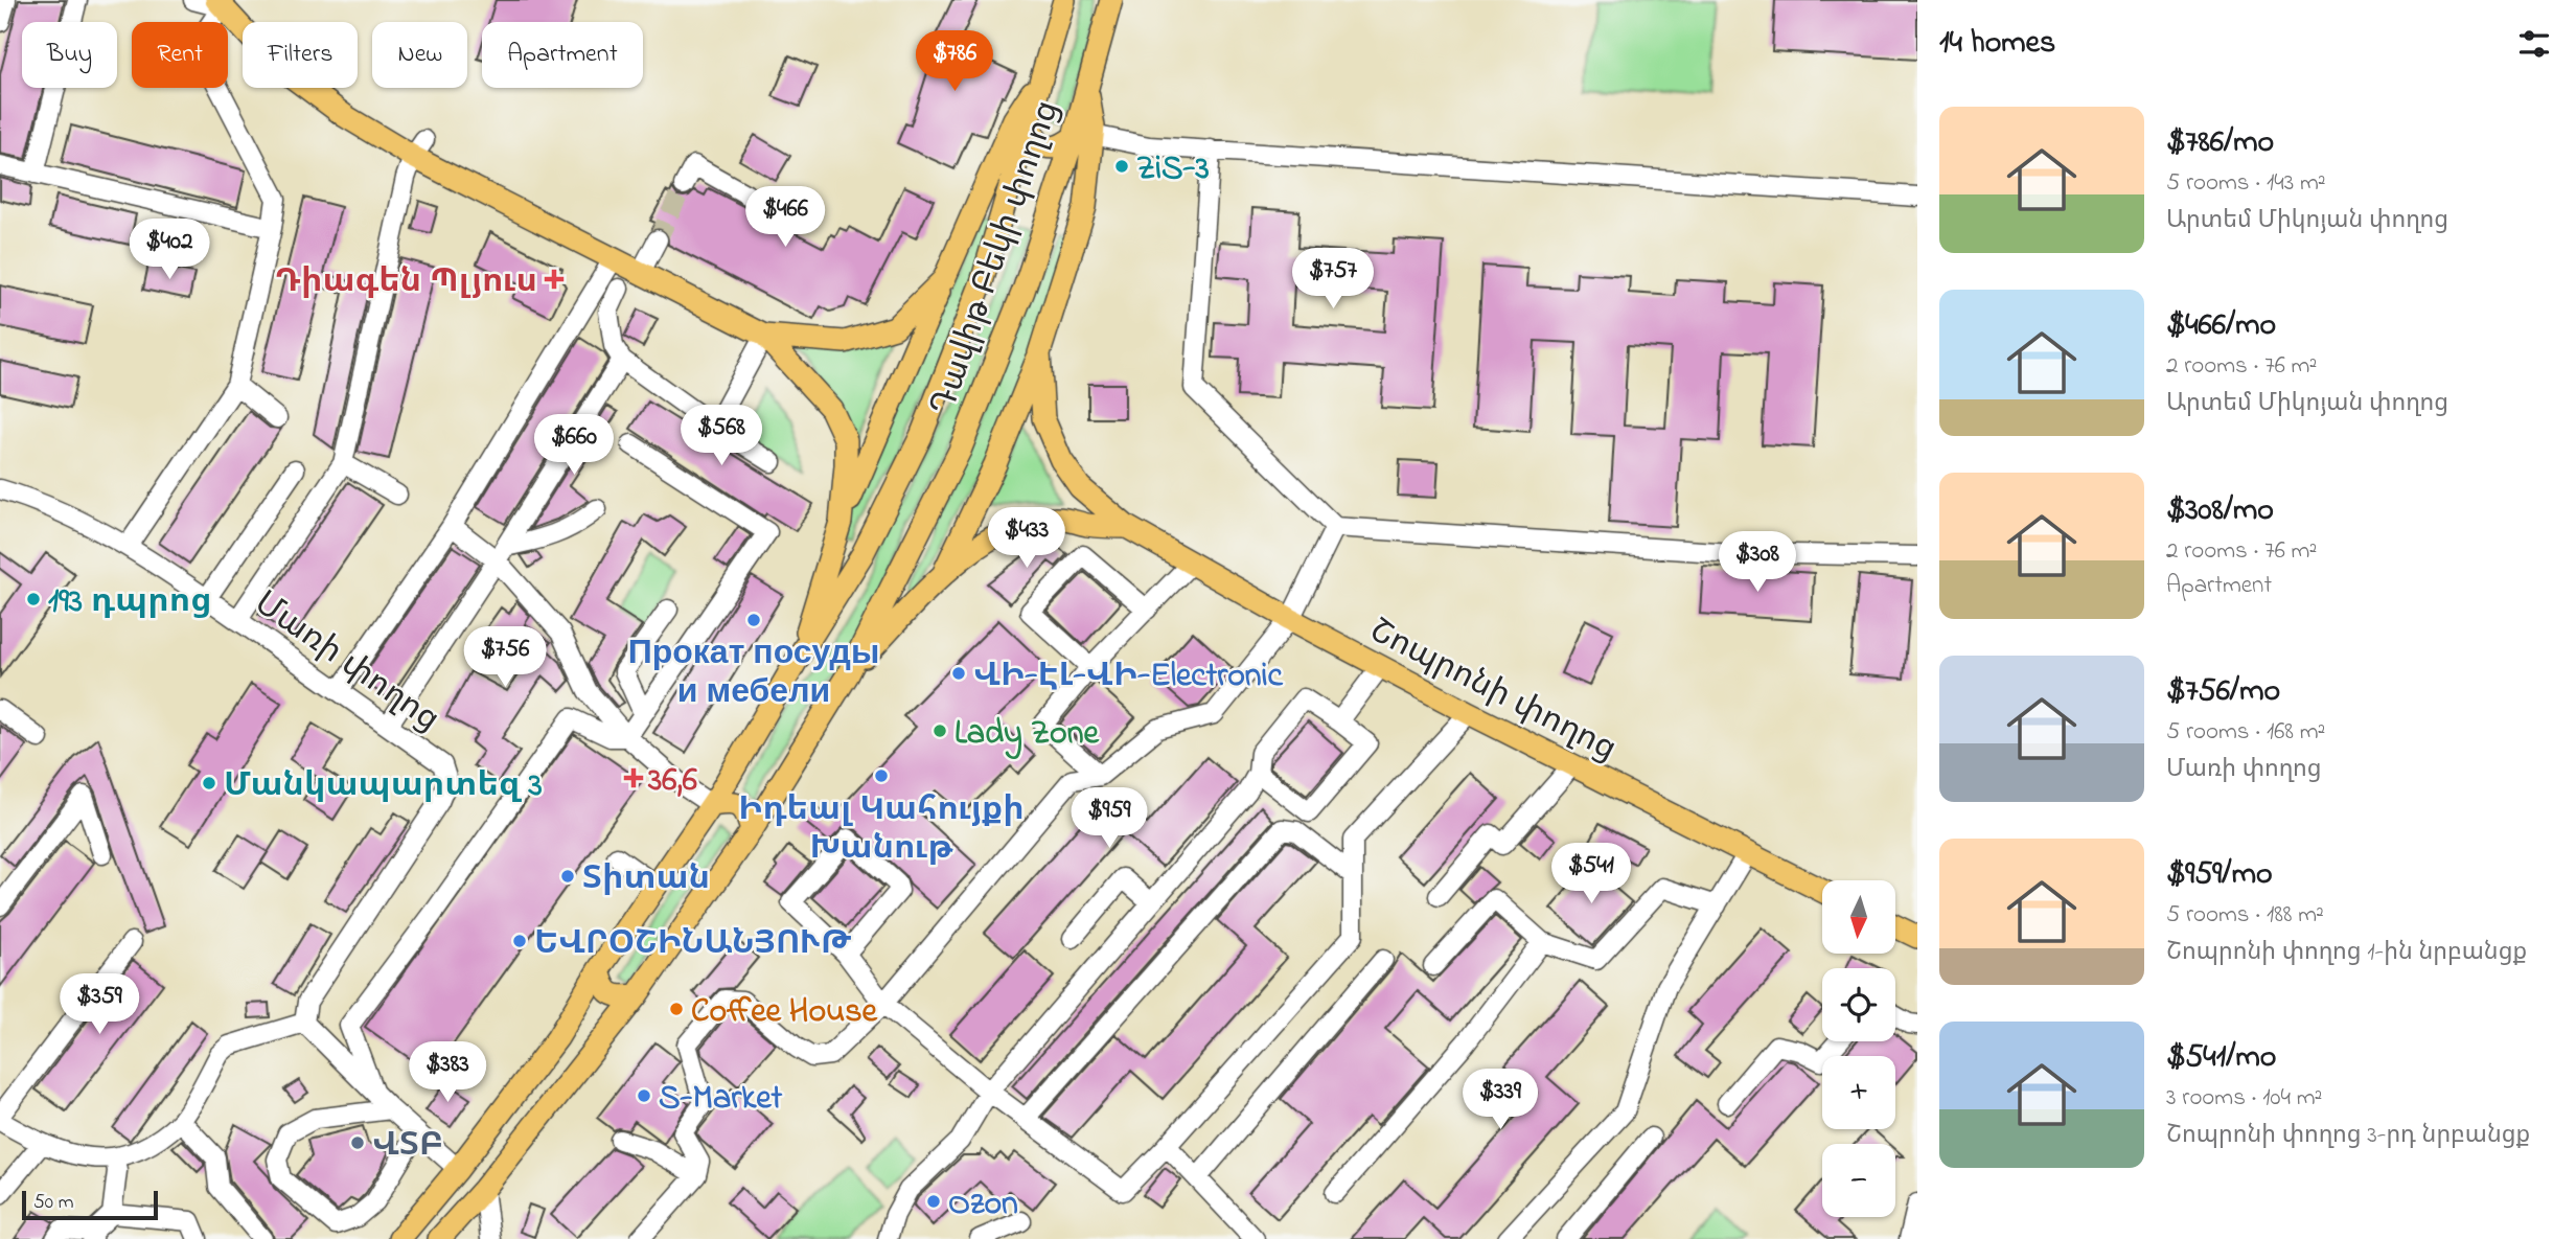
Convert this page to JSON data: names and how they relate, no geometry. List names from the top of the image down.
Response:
{
  "streets": {
    "main road": ["Դավիթ Բեկի փողոց", "Շոպրոնի փողոց"],
    "street": ["Մառի փողոց"]
  },
  "places": {
    "other": [
      "ZiS-3",
      "193 դպրոց",
      "Прокат посуды и мебели",
      "ՎԻ-ԷԼ-ՎԻ-Electronic",
      "Lady Zone",
      "Իդեալ Կահույքի Խանութ",
      "Մանկապարտեզ 3",
      "Տիտան",
      "ԵՎՐՕՇԻՆԱՆՅՈՒԹ",
      "Coffee House",
      "S-Market",
      "ՎՏԲ",
      "Ozon"
    ],
    "health": ["Դիագեն Պլյուս", "36,6"]
  },
  "scale_bar": "50 m",
  "north": "bottom",
  "page": {
    "heading": "14 homes",
    "chip": [
      "Buy",
      "Rent",
      "Filters",
      "New",
      "Apartment"
    ],
    "price": [
      "$786",
      "$466",
      "$402",
      "$757",
      "$568",
      "$660",
      "$433",
      "$308",
      "$756",
      "$959",
      "$541",
      "$359",
      "$383",
      "$339"
    ],
    "list": [
      {
        "name": "$786/mo",
        "note": "5 rooms · 143 m² · Արտեմ Միկոյան փողոց"
      },
      {
        "name": "$466/mo",
        "note": "2 rooms · 76 m² · Արտեմ Միկոյան փողոց"
      },
      {
        "name": "$308/mo",
        "note": "2 rooms · 76 m² · Apartment"
      },
      {
        "name": "$756/mo",
        "note": "5 rooms · 168 m² · Մառի փողոց"
      },
      {
        "name": "$959/mo",
        "note": "5 rooms · 188 m² · Շոպրոնի փողոց 1-ին նրբանցք"
      },
      {
        "name": "$541/mo",
        "note": "3 rooms · 104 m² · Շոպրոնի փողոց 3-րդ նրբանցք"
      }
    ],
    "map_buttons": ["+", "−"],
    "scale": "50 m"
  }
}
